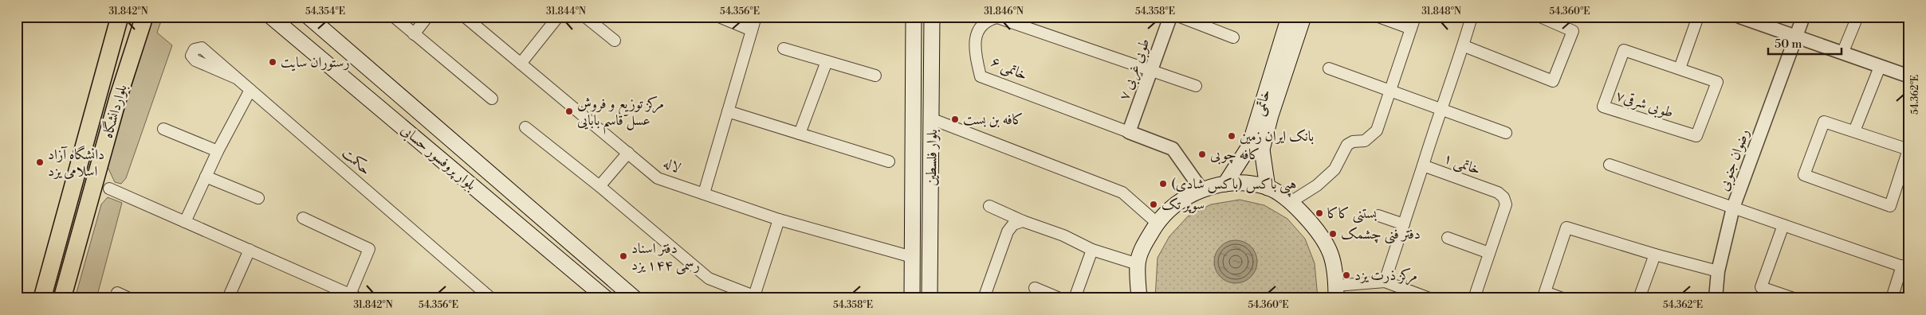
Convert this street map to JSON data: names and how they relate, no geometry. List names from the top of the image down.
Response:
{
  "streets": {
    "main road": [
      "خاتمی",
      "بلواردانشگاه",
      "بلوار پروفسور حسابی",
      "بلوار فلسطین"
    ],
    "street": [
      "خاتمی ۶",
      "طوبی غربی ۷",
      "طوبی شرقی۷",
      "رضوان جنوبی",
      "حکمت",
      "خاتمی ۱",
      "لاله"
    ]
  },
  "crossings": [
    ["خاتمی ۶", "طوبی غربی ۷"],
    ["بلوار فلسطین", "لاله"]
  ],
  "places": [
    "رستوران سایت",
    "مرکز توزیع و فروش عسل قاسم بابایی",
    "کافه بن بست",
    "بانک ایران زمین",
    "کافه چوبی",
    "دانشگاه آزاد اسلامی یزد",
    "هپی باکس (باکس شادی)",
    "سوپر تک",
    "بستنی کاکا",
    "دفتر فنی چشمک",
    "دفتر اسناد رسمی ۱۴۴ یزد",
    "مرکز ذرت یزد"
  ],
  "scale_bar": "50 m",
  "coordinates": [
    "31.842°N",
    "54.354°E",
    "31.844°N",
    "54.356°E",
    "31.846°N",
    "54.358°E",
    "31.848°N",
    "54.360°E",
    "54.362°E"
  ]
}
